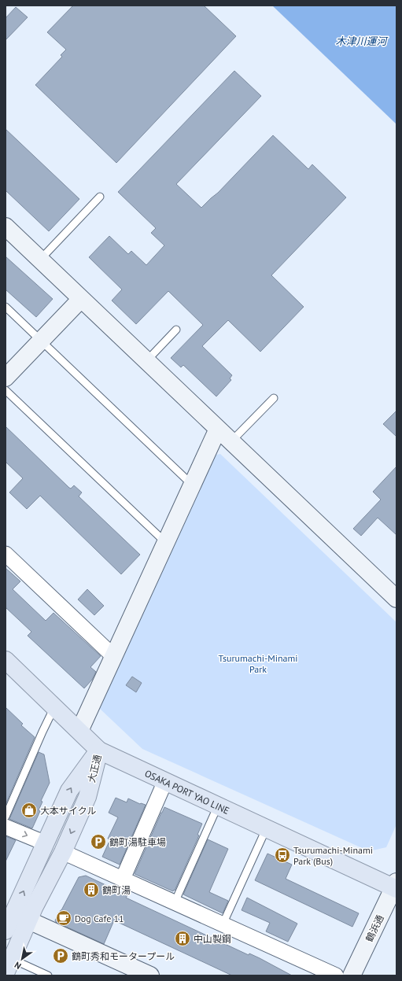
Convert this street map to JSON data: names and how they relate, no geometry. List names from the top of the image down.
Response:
{
  "streets": {
    "main road": ["大正通", "OSAKA PORT YAO LINE"],
    "street": ["鶴浜通"]
  },
  "crossings": [
    ["大正通", "OSAKA PORT YAO LINE"],
    ["OSAKA PORT YAO LINE", "鶴浜通"]
  ],
  "water": ["木津川運河"],
  "parks": ["Tsurumachi-Minami Park"],
  "places": {
    "shop": ["大本サイクル"],
    "parking": ["鶴町湯駐車場", "鶴町秀和モータープール"],
    "bus stop": ["Tsurumachi-Minami Park (Bus)"],
    "building": ["鶴町湯", "中山製鋼"],
    "cafe": ["Dog Cafe 11"]
  },
  "north": "bottom left"
}
